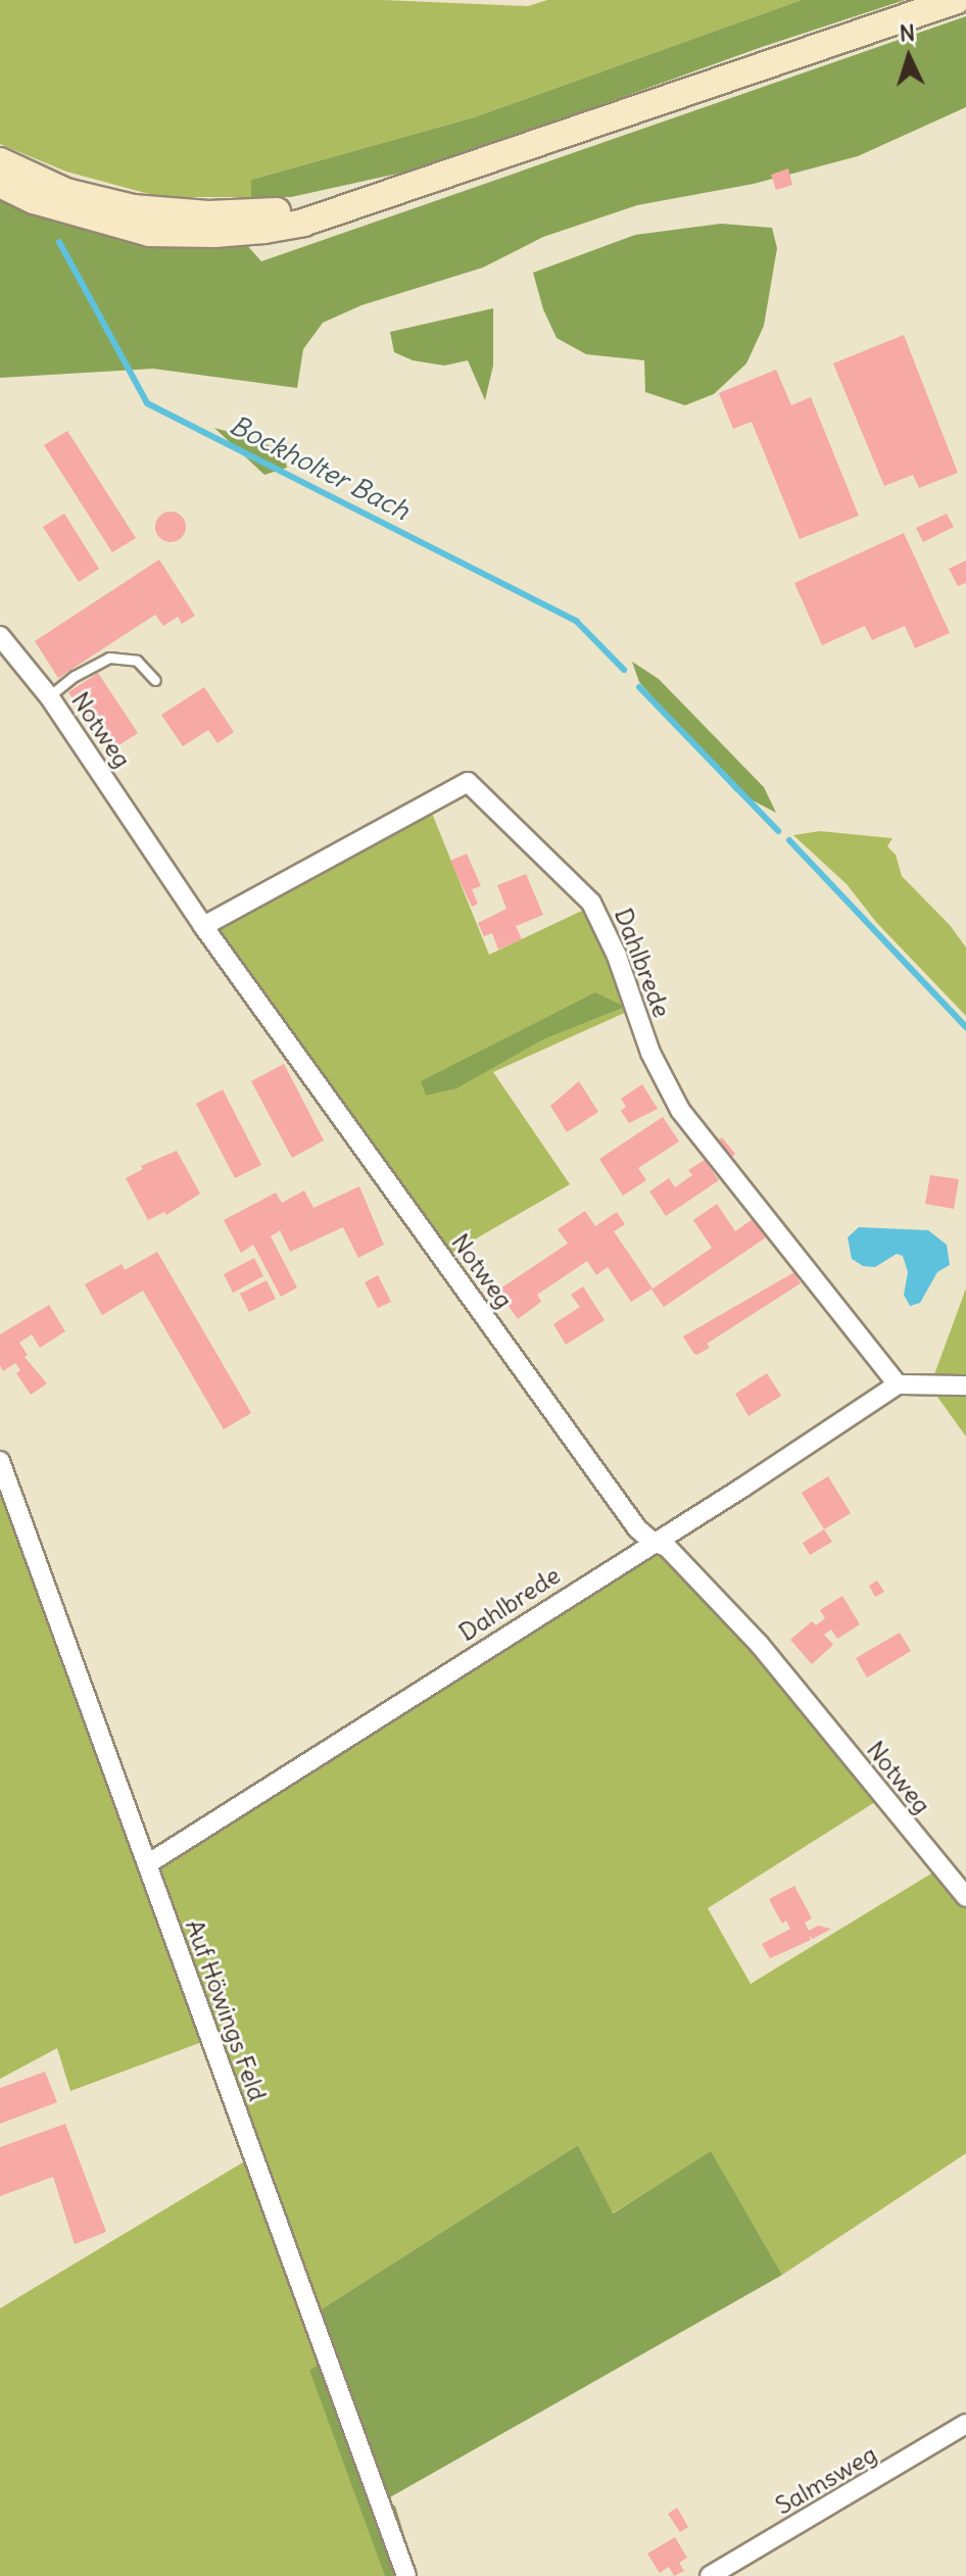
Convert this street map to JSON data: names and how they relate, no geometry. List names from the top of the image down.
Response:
{
  "streets": {
    "street": [
      "Notweg",
      "Dahlbrede",
      "Auf Höwings Feld",
      "Salmsweg"
    ]
  },
  "crossings": [
    ["Notweg", "Dahlbrede"],
    ["Dahlbrede", "Auf Höwings Feld"]
  ],
  "water": ["Bockholter Bach"],
  "north": "top"
}
